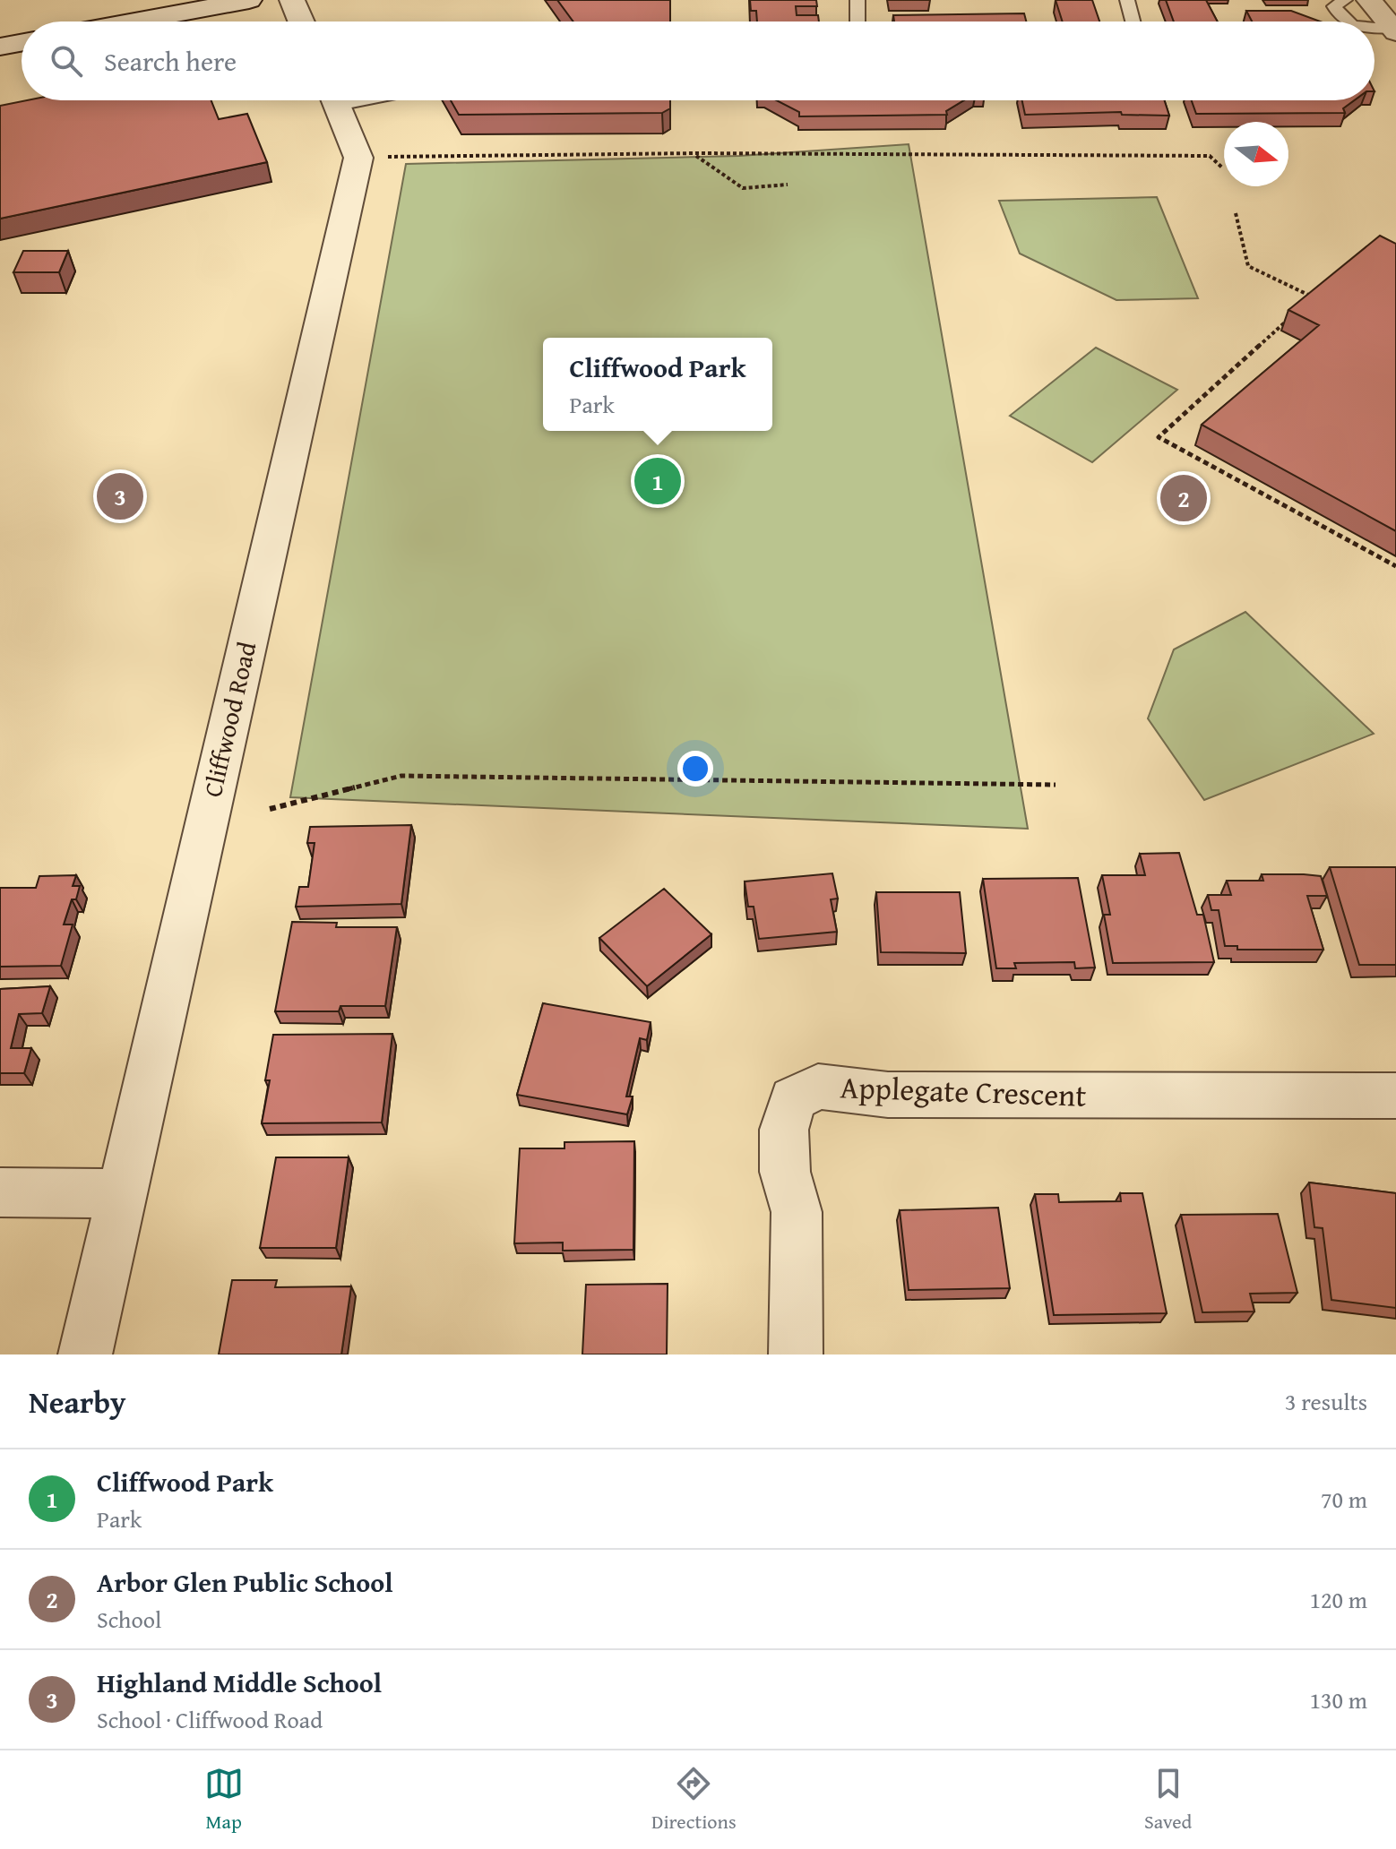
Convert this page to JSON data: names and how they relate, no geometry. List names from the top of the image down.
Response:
{
  "streets": {
    "street": ["Cliffwood Road", "Applegate Crescent"]
  },
  "north": "right",
  "page": {
    "search": "Search here",
    "popup": ["Cliffwood Park", "Park"],
    "pins": ["1", "3", "2"],
    "heading": ["Nearby", "3 results"],
    "list": [
      {
        "mark": "1",
        "name": "Cliffwood Park",
        "note": "Park",
        "value": "70 m"
      },
      {
        "mark": "2",
        "name": "Arbor Glen Public School",
        "note": "School",
        "value": "120 m"
      },
      {
        "mark": "3",
        "name": "Highland Middle School",
        "note": "School · Cliffwood Road",
        "value": "130 m"
      }
    ],
    "nav": ["Map", "Directions", "Saved"]
  }
}
